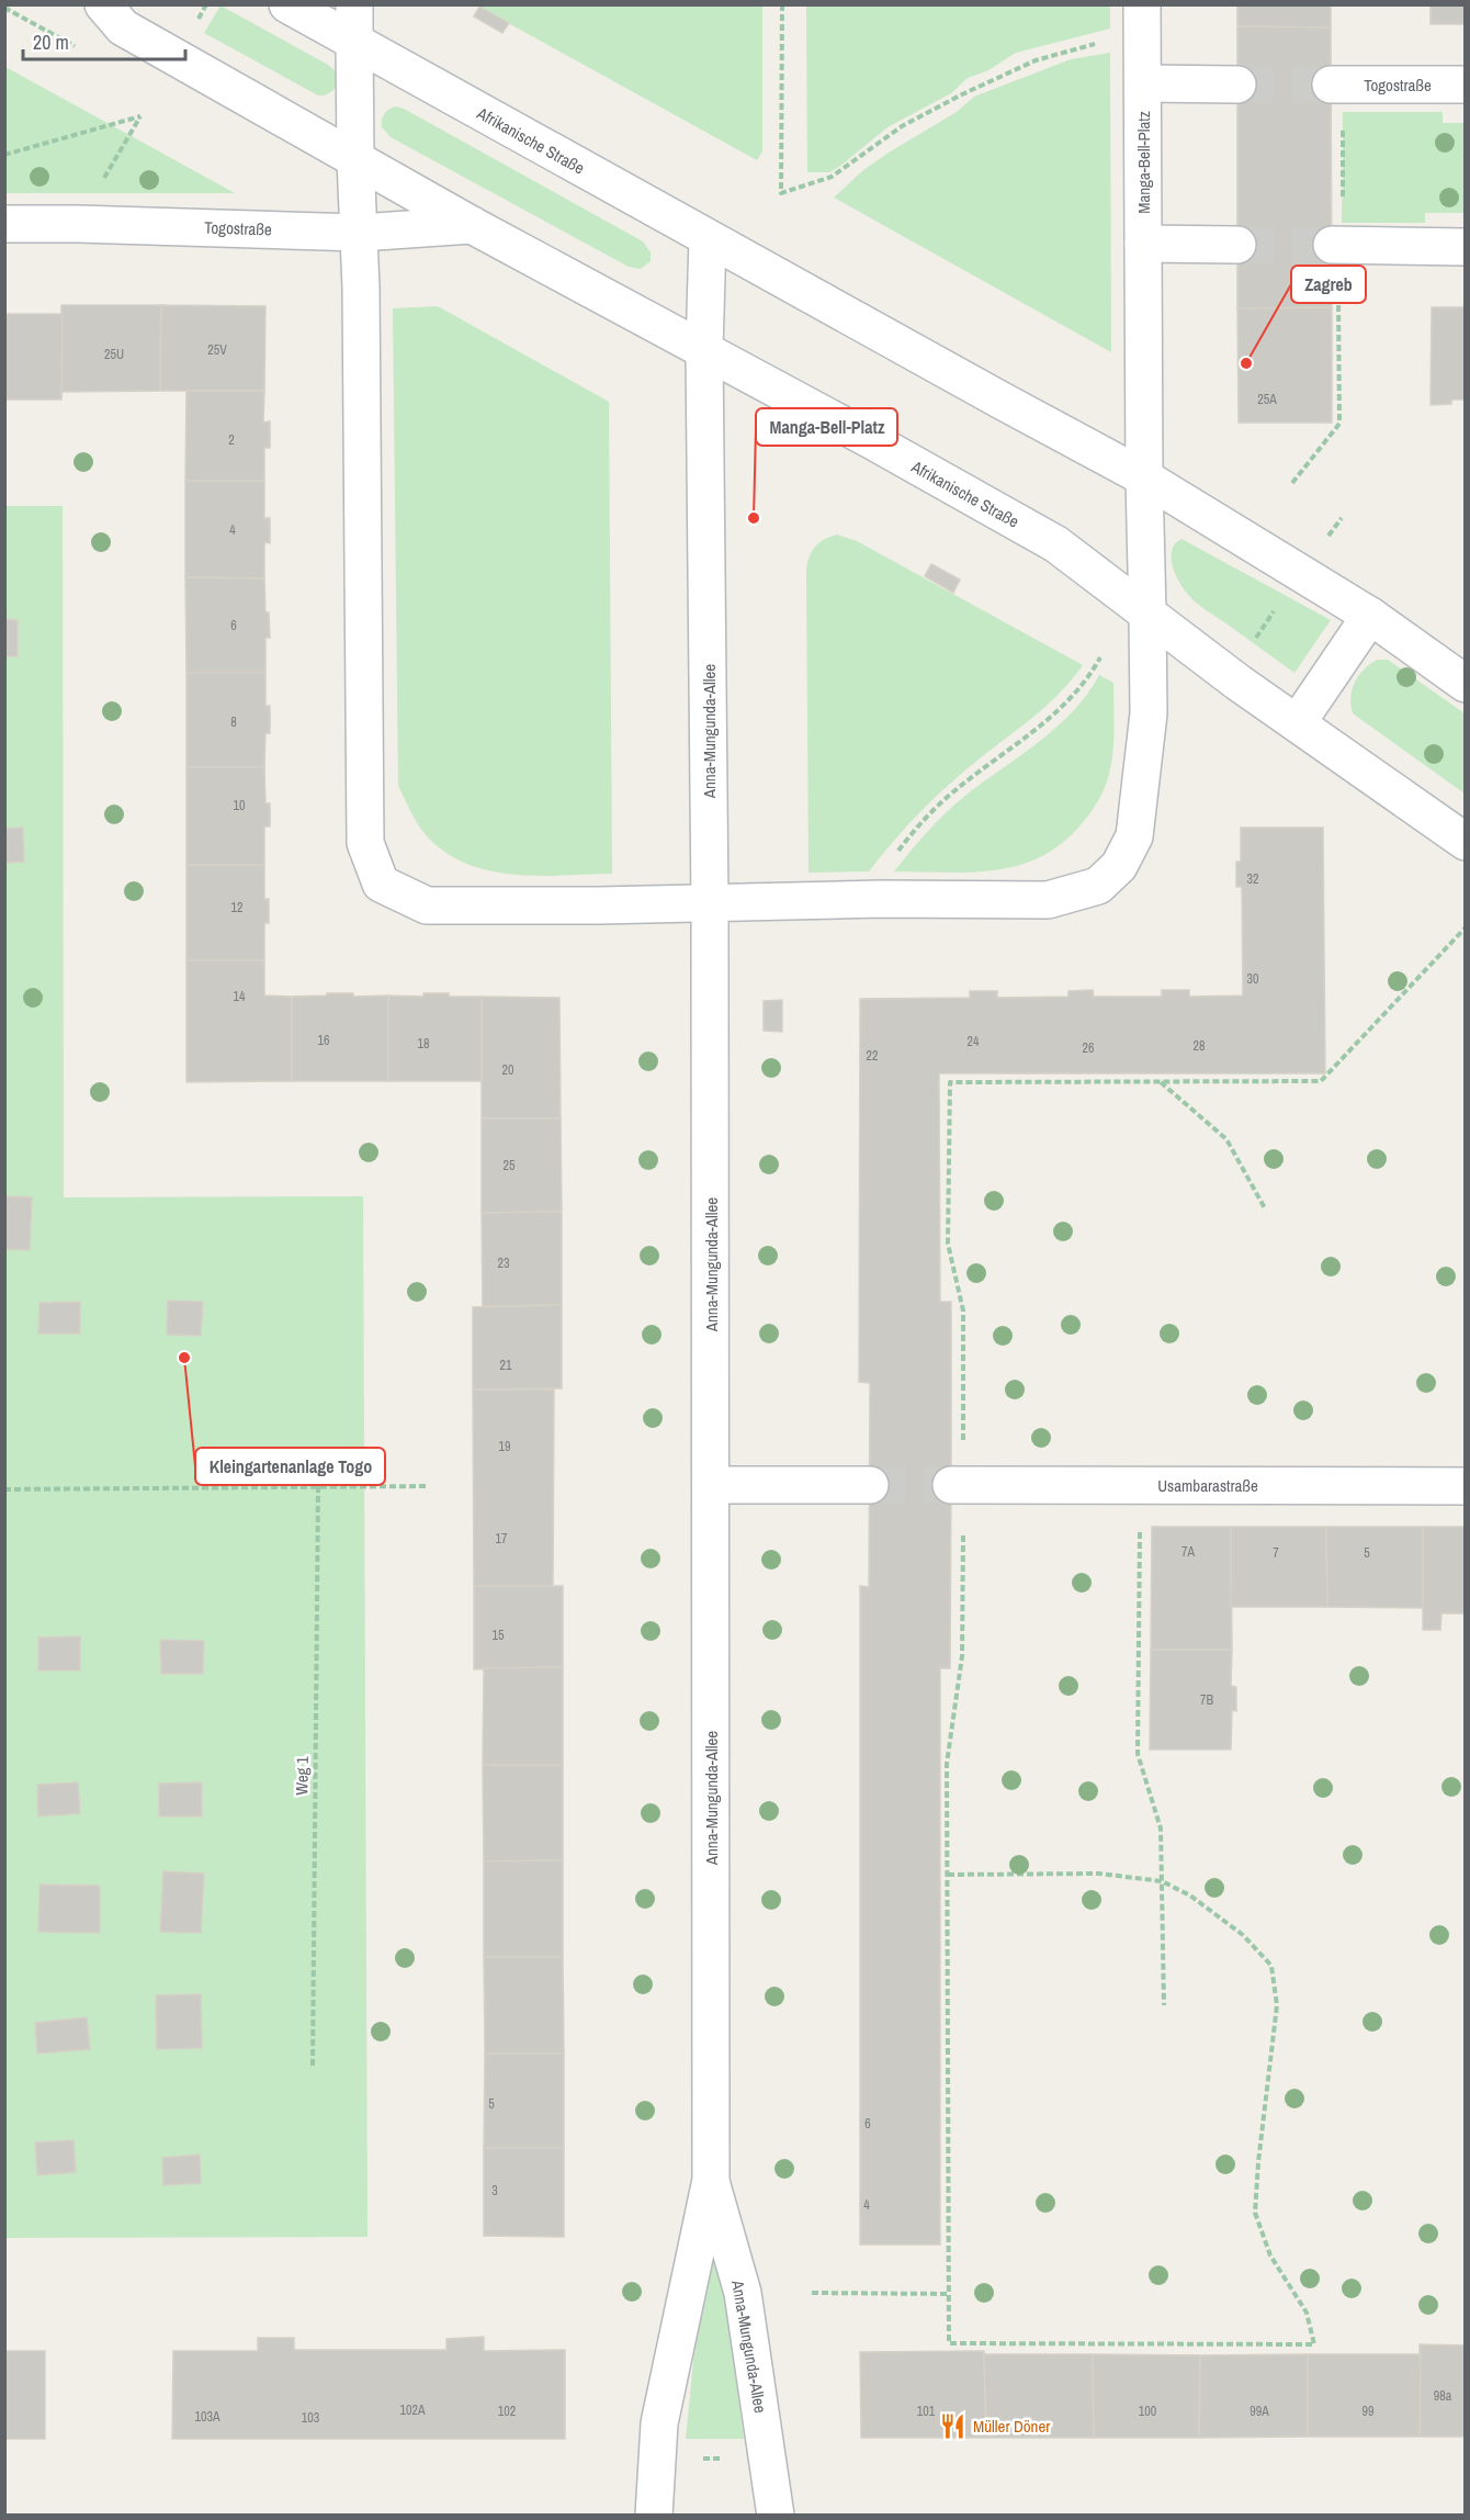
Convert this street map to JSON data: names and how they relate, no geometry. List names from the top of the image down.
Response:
{
  "streets": {
    "street": [
      "Togostraße",
      "Afrikanische Straße",
      "Manga-Bell-Platz",
      "Anna-Mungunda-Allee",
      "Usambarastraße"
    ],
    "path": ["Weg 1"]
  },
  "crossings": [
    ["Togostraße", "Afrikanische Straße"],
    ["Afrikanische Straße", "Manga-Bell-Platz"],
    ["Afrikanische Straße", "Anna-Mungunda-Allee"]
  ],
  "places": {
    "other": ["Zagreb", "Manga-Bell-Platz", "Kleingartenanlage Togo"],
    "restaurant": ["Müller Döner"]
  },
  "house_numbers": [
    "25V",
    "25U",
    "25A",
    "2",
    "4",
    "6",
    "8",
    "10",
    "32",
    "12",
    "30",
    "14",
    "16",
    "24",
    "18",
    "28",
    "26",
    "22",
    "20",
    "25",
    "23",
    "21",
    "19",
    "17",
    "7A",
    "7",
    "5",
    "15",
    "7B",
    "5",
    "6",
    "3",
    "4",
    "98a",
    "102A",
    "102",
    "101",
    "100",
    "99A",
    "99",
    "103A",
    "103"
  ],
  "scale_bar": "20 m"
}
